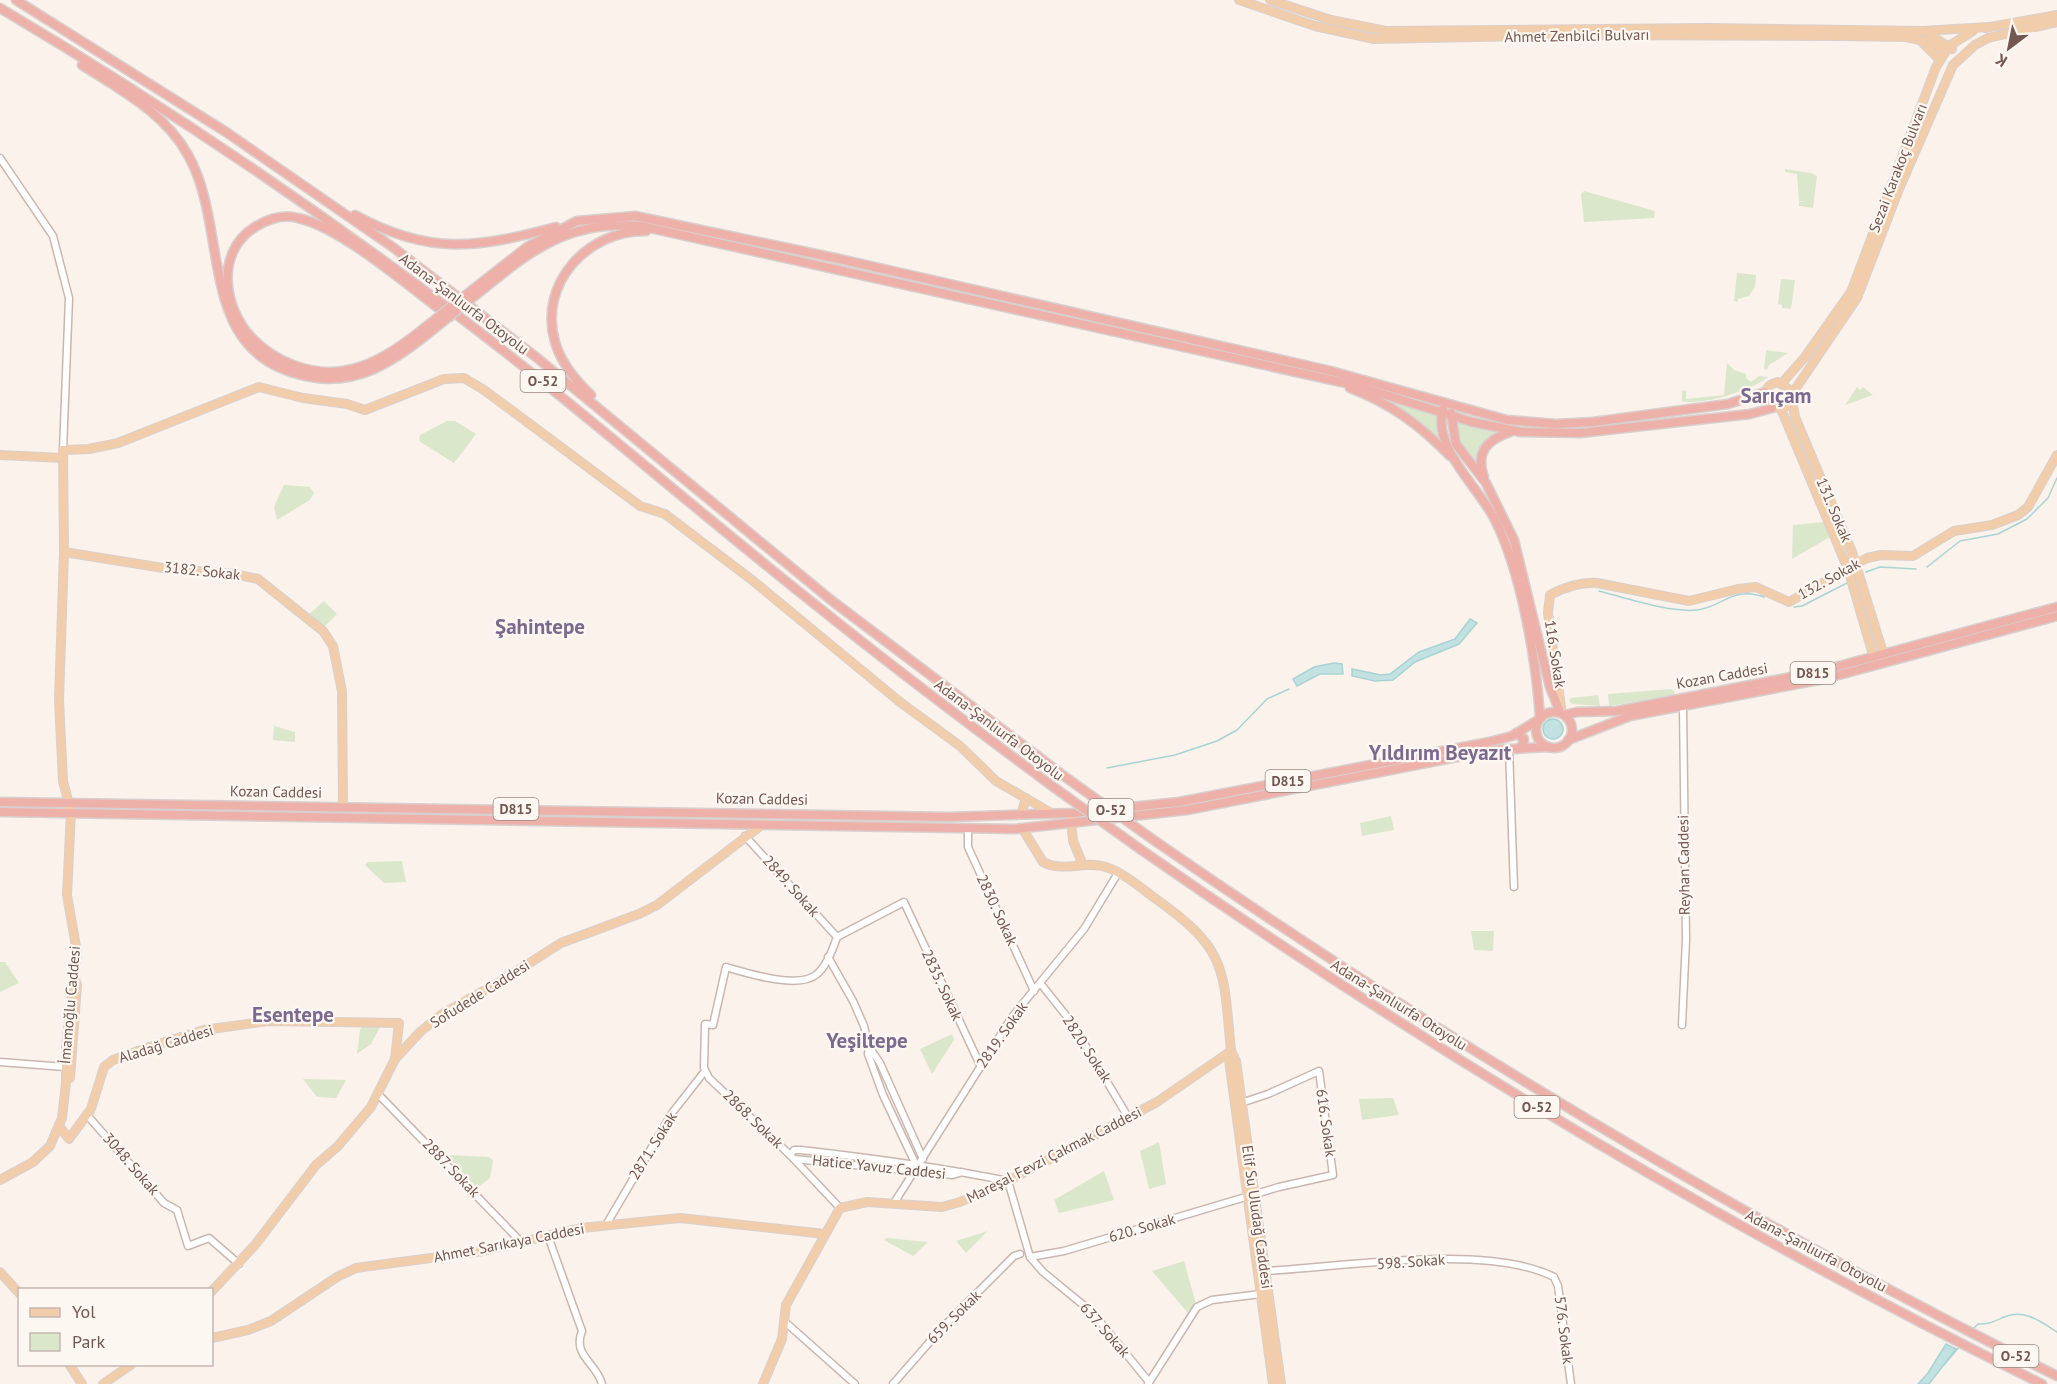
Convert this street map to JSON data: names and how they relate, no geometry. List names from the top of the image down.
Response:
{
  "streets": {
    "highway": [
      "Adana-Şanlıurfa Otoyolu",
      "O-52",
      "D815",
      "Kozan Caddesi"
    ],
    "main road": [
      "Ahmet Zenbilci Bulvarı",
      "Sezai Karakoç Bulvarı",
      "131. Sokak",
      "3182. Sokak",
      "132. Sokak",
      "116. Sokak",
      "Sofudede Caddesi",
      "İmamoğlu Caddesi",
      "Aladağ Caddesi",
      "Mareşal Fevzi Çakmak Caddesi",
      "Elif Su Uludağ Caddesi",
      "Ahmet Sarıkaya Caddesi"
    ],
    "street": [
      "Reyhan Caddesi",
      "2849. Sokak",
      "2830. Sokak",
      "2835. Sokak",
      "2819. Sokak",
      "2820. Sokak",
      "2868. Sokak",
      "616. Sokak",
      "2871. Sokak",
      "3048. Sokak",
      "Hatice Yavuz Caddesi",
      "2887. Sokak",
      "620. Sokak",
      "598. Sokak",
      "659. Sokak",
      "637. Sokak",
      "576. Sokak"
    ]
  },
  "crossings": [
    ["Sezai Karakoç Bulvarı", "131. Sokak"],
    ["131. Sokak", "132. Sokak"],
    ["131. Sokak", "Kozan Caddesi"],
    ["3182. Sokak", "Kozan Caddesi"],
    ["3182. Sokak", "İmamoğlu Caddesi"],
    ["132. Sokak", "116. Sokak"],
    ["116. Sokak", "Kozan Caddesi"],
    ["Kozan Caddesi", "Reyhan Caddesi"],
    ["Kozan Caddesi", "2830. Sokak"],
    ["Kozan Caddesi", "Sofudede Caddesi"],
    ["Kozan Caddesi", "İmamoğlu Caddesi"],
    ["Kozan Caddesi", "Elif Su Uludağ Caddesi"],
    ["2849. Sokak", "2835. Sokak"],
    ["2849. Sokak", "Sofudede Caddesi"],
    ["2830. Sokak", "2819. Sokak"],
    ["2835. Sokak", "2819. Sokak"],
    ["Sofudede Caddesi", "Aladağ Caddesi"],
    ["Sofudede Caddesi", "3048. Sokak"],
    ["Sofudede Caddesi", "2887. Sokak"],
    ["İmamoğlu Caddesi", "Aladağ Caddesi"],
    ["2819. Sokak", "2820. Sokak"],
    ["2819. Sokak", "Mareşal Fevzi Çakmak Caddesi"],
    ["2819. Sokak", "Hatice Yavuz Caddesi"],
    ["2819. Sokak", "Elif Su Uludağ Caddesi"],
    ["Aladağ Caddesi", "3048. Sokak"],
    ["2820. Sokak", "Mareşal Fevzi Çakmak Caddesi"],
    ["2868. Sokak", "2871. Sokak"],
    ["2868. Sokak", "Mareşal Fevzi Çakmak Caddesi"],
    ["2868. Sokak", "Hatice Yavuz Caddesi"],
    ["616. Sokak", "Elif Su Uludağ Caddesi"],
    ["616. Sokak", "620. Sokak"],
    ["2871. Sokak", "Ahmet Sarıkaya Caddesi"],
    ["Mareşal Fevzi Çakmak Caddesi", "Elif Su Uludağ Caddesi"],
    ["2887. Sokak", "Ahmet Sarıkaya Caddesi"],
    ["Elif Su Uludağ Caddesi", "620. Sokak"],
    ["Elif Su Uludağ Caddesi", "598. Sokak"],
    ["620. Sokak", "637. Sokak"],
    ["598. Sokak", "576. Sokak"]
  ],
  "districts": [
    "Sarıçam",
    "Şahintepe",
    "Yıldırım Beyazıt",
    "Esentepe",
    "Yeşiltepe"
  ],
  "legend": ["Yol", "Park"],
  "north": "bottom left"
}
